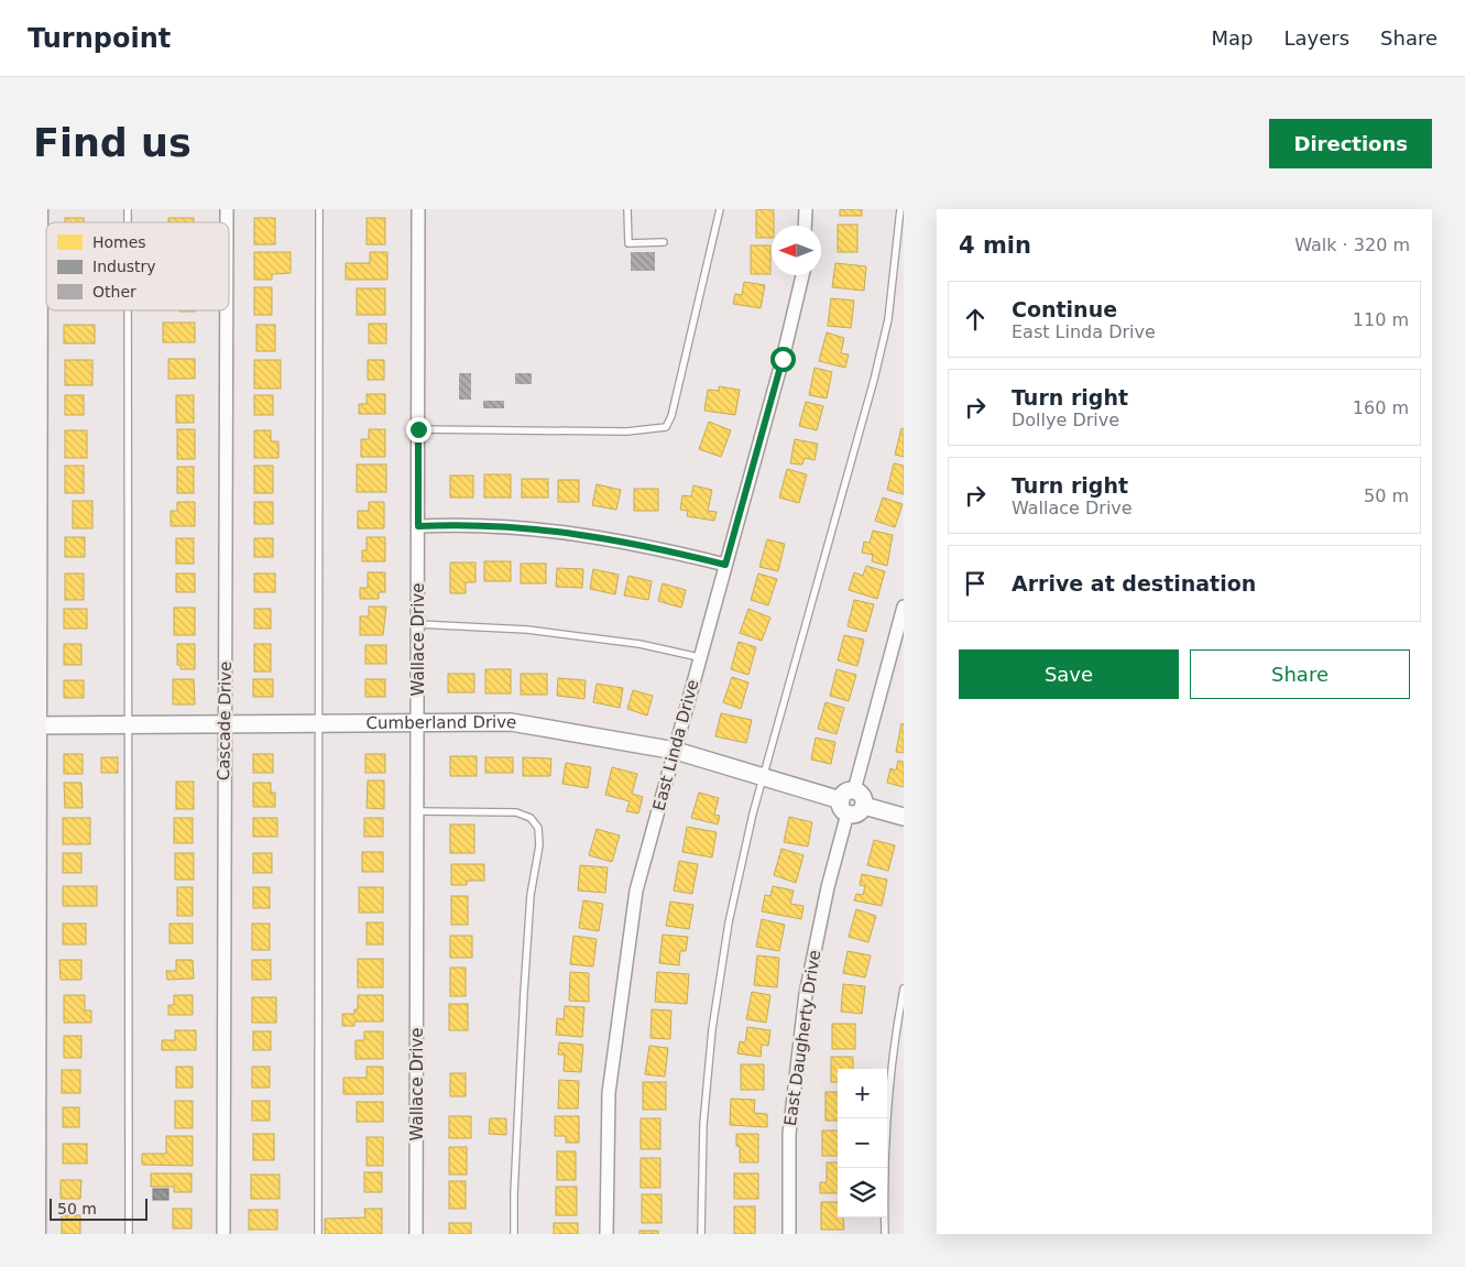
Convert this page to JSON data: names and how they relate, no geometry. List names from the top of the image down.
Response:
{
  "streets": {
    "street": [
      "Wallace Drive",
      "Cascade Drive",
      "Cumberland Drive",
      "East Linda Drive",
      "East Daugherty Drive"
    ]
  },
  "crossings": [
    ["Wallace Drive", "Cumberland Drive"],
    ["Cascade Drive", "Cumberland Drive"],
    ["Cumberland Drive", "East Linda Drive"],
    ["Cumberland Drive", "East Daugherty Drive"]
  ],
  "legend": ["Homes", "Industry", "Other"],
  "scale_bar": "50 m",
  "north": "left",
  "page": {
    "header": "Turnpoint",
    "nav": ["Map", "Layers", "Share"],
    "buttons": [
      "Directions",
      ["Save", "Share"]
    ],
    "title": "Find us",
    "heading": ["4 min", "Walk · 320 m"],
    "list": [
      ["Continue", "East Linda Drive", "110 m"],
      ["Turn right", "Dollye Drive", "160 m"],
      ["Turn right", "Wallace Drive", "50 m"],
      "Arrive at destination"
    ],
    "map_buttons": ["+", "−"],
    "scale": "50 m"
  }
}
